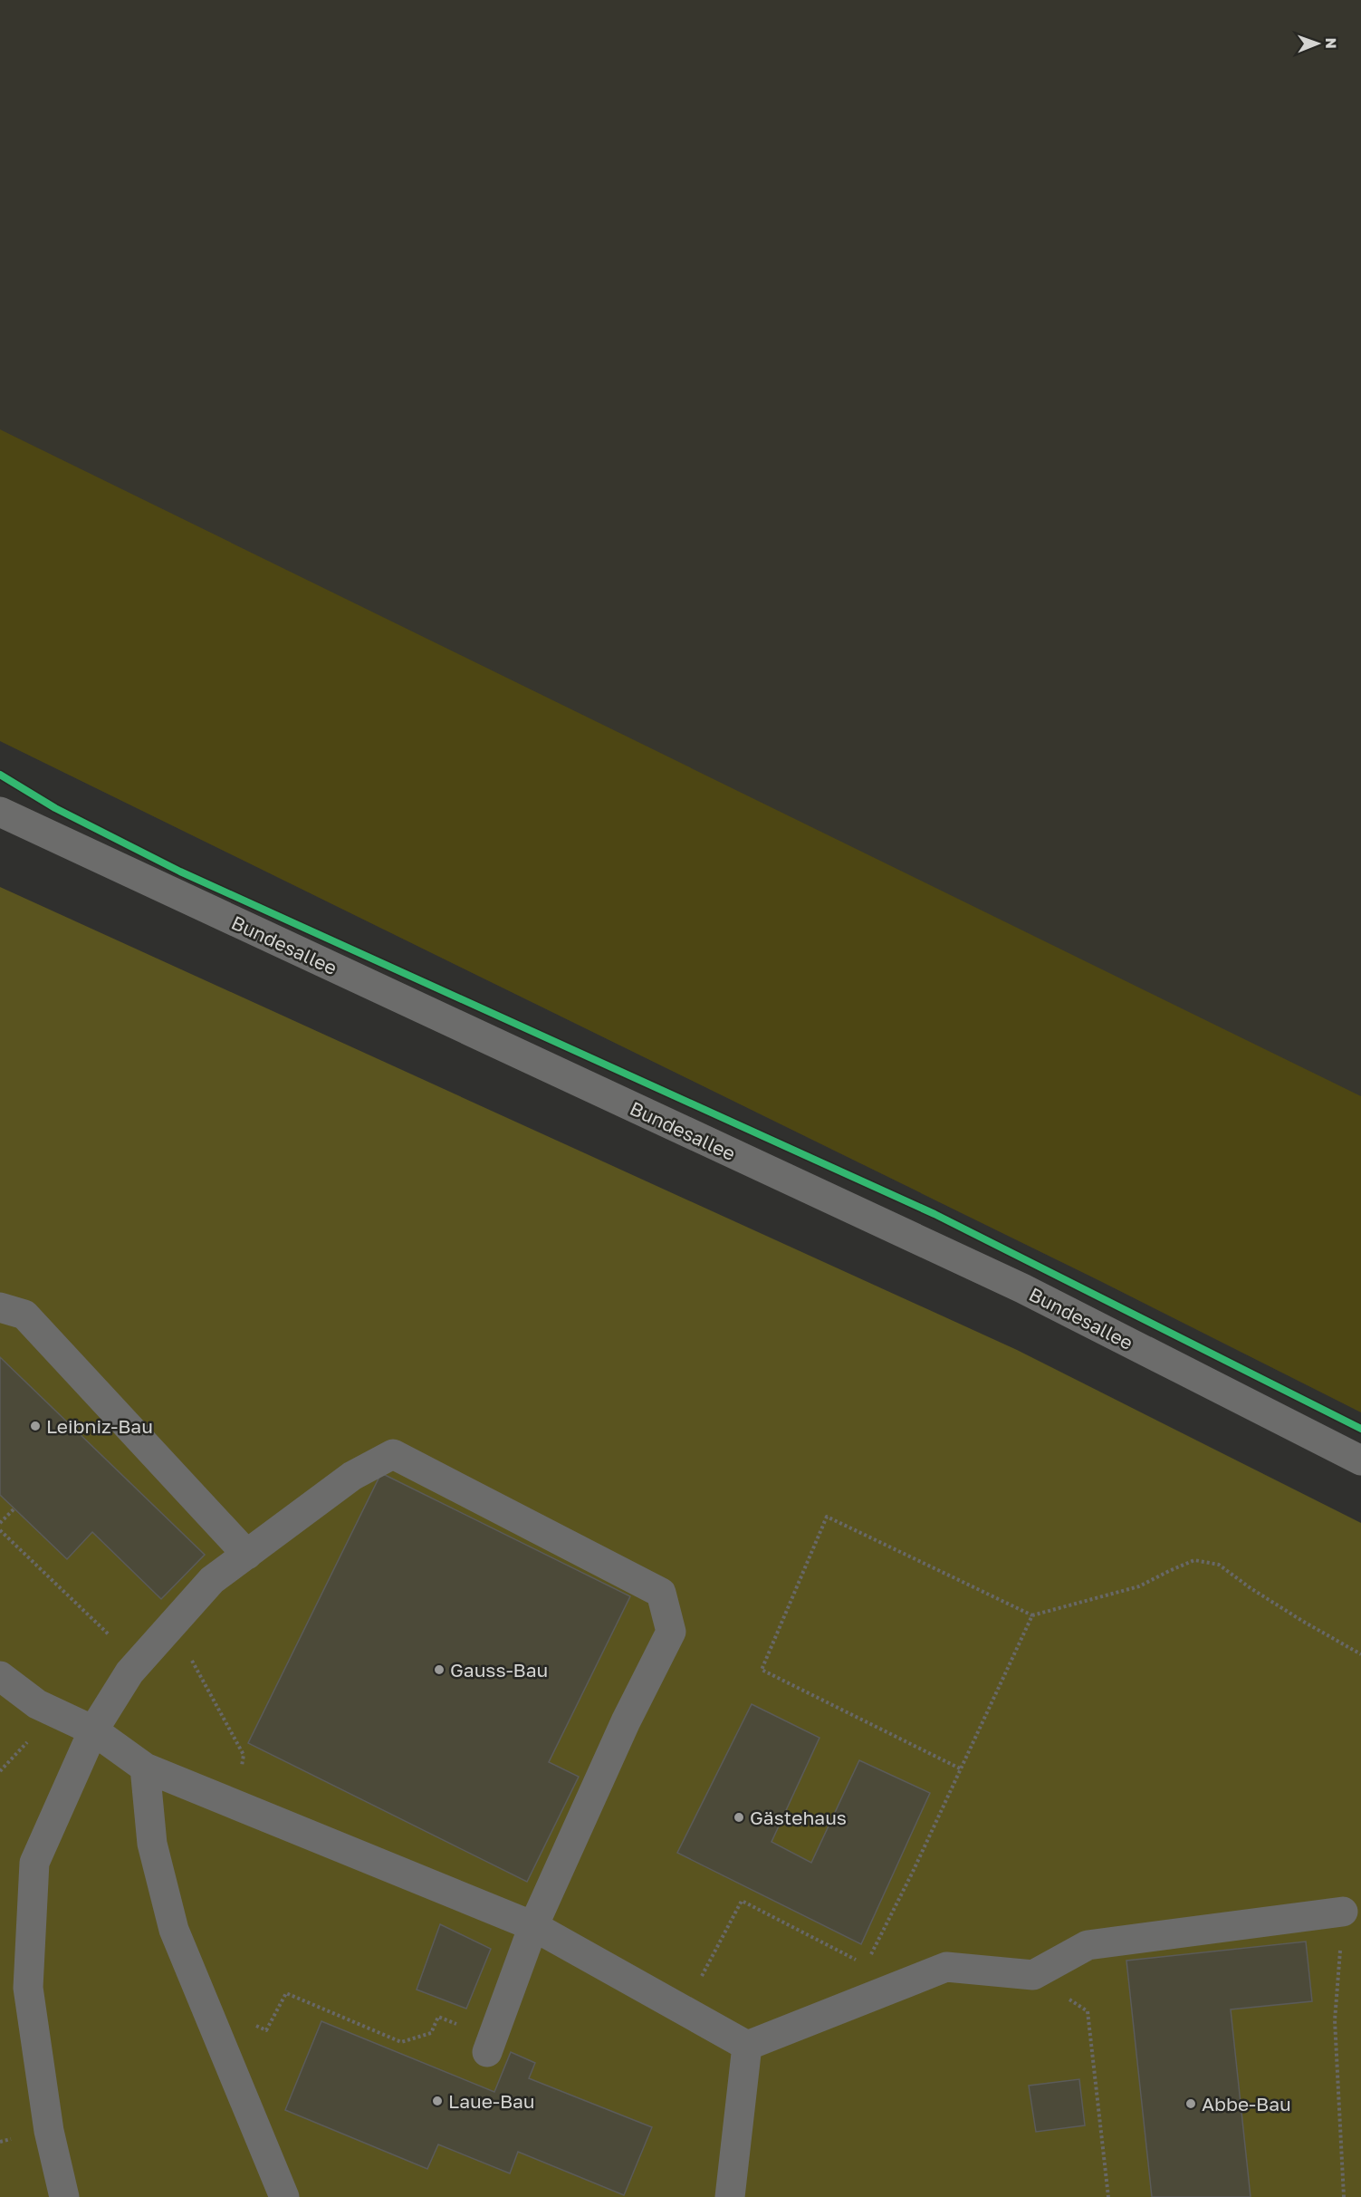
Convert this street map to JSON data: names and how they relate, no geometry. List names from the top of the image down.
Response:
{
  "streets": {
    "main road": ["Bundesallee"]
  },
  "places": [
    "Leibniz-Bau",
    "Gauss-Bau",
    "Gästehaus",
    "Laue-Bau",
    "Abbe-Bau"
  ],
  "north": "right"
}
